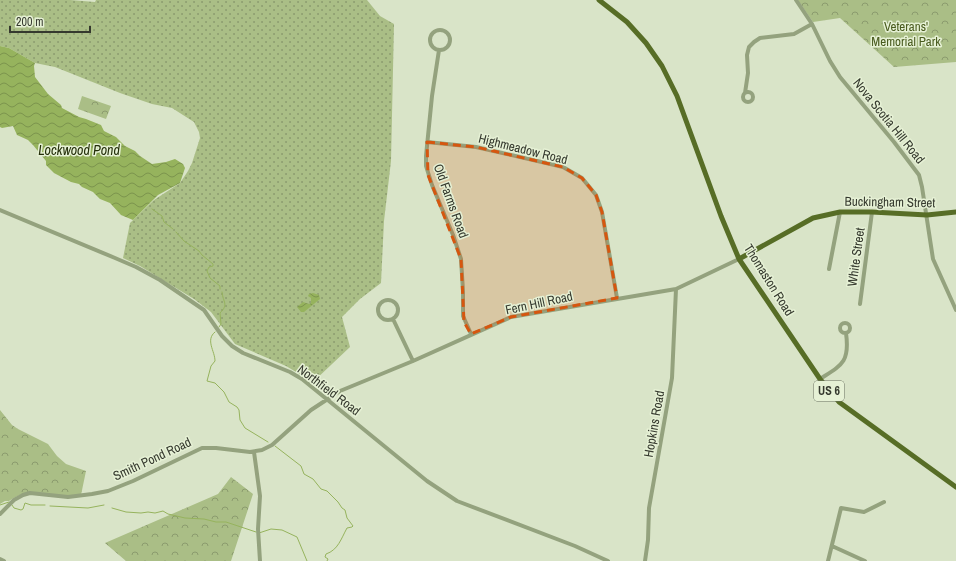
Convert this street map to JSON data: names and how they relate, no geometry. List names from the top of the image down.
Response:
{
  "streets": {
    "main road": ["Buckingham Street", "Thomaston Road", "US 6"],
    "street": [
      "Nova Scotia Hill Road",
      "Highmeadow Road",
      "Old Farms Road",
      "White Street",
      "Fern Hill Road",
      "Northfield Road",
      "Hopkins Road",
      "Smith Pond Road"
    ]
  },
  "crossings": [
    ["Nova Scotia Hill Road", "Buckingham Street"],
    ["Highmeadow Road", "Old Farms Road"],
    ["Highmeadow Road", "Fern Hill Road"],
    ["Old Farms Road", "Fern Hill Road"],
    ["Buckingham Street", "White Street"],
    ["Buckingham Street", "Thomaston Road"],
    ["Buckingham Street", "Fern Hill Road"],
    ["Thomaston Road", "Fern Hill Road"],
    ["Fern Hill Road", "Northfield Road"],
    ["Fern Hill Road", "Hopkins Road"],
    ["Fern Hill Road", "Smith Pond Road"],
    ["Northfield Road", "Smith Pond Road"]
  ],
  "water": ["Lockwood Pond"],
  "parks": ["Veterans' Memorial Park"],
  "scale_bar": "200 m"
}
